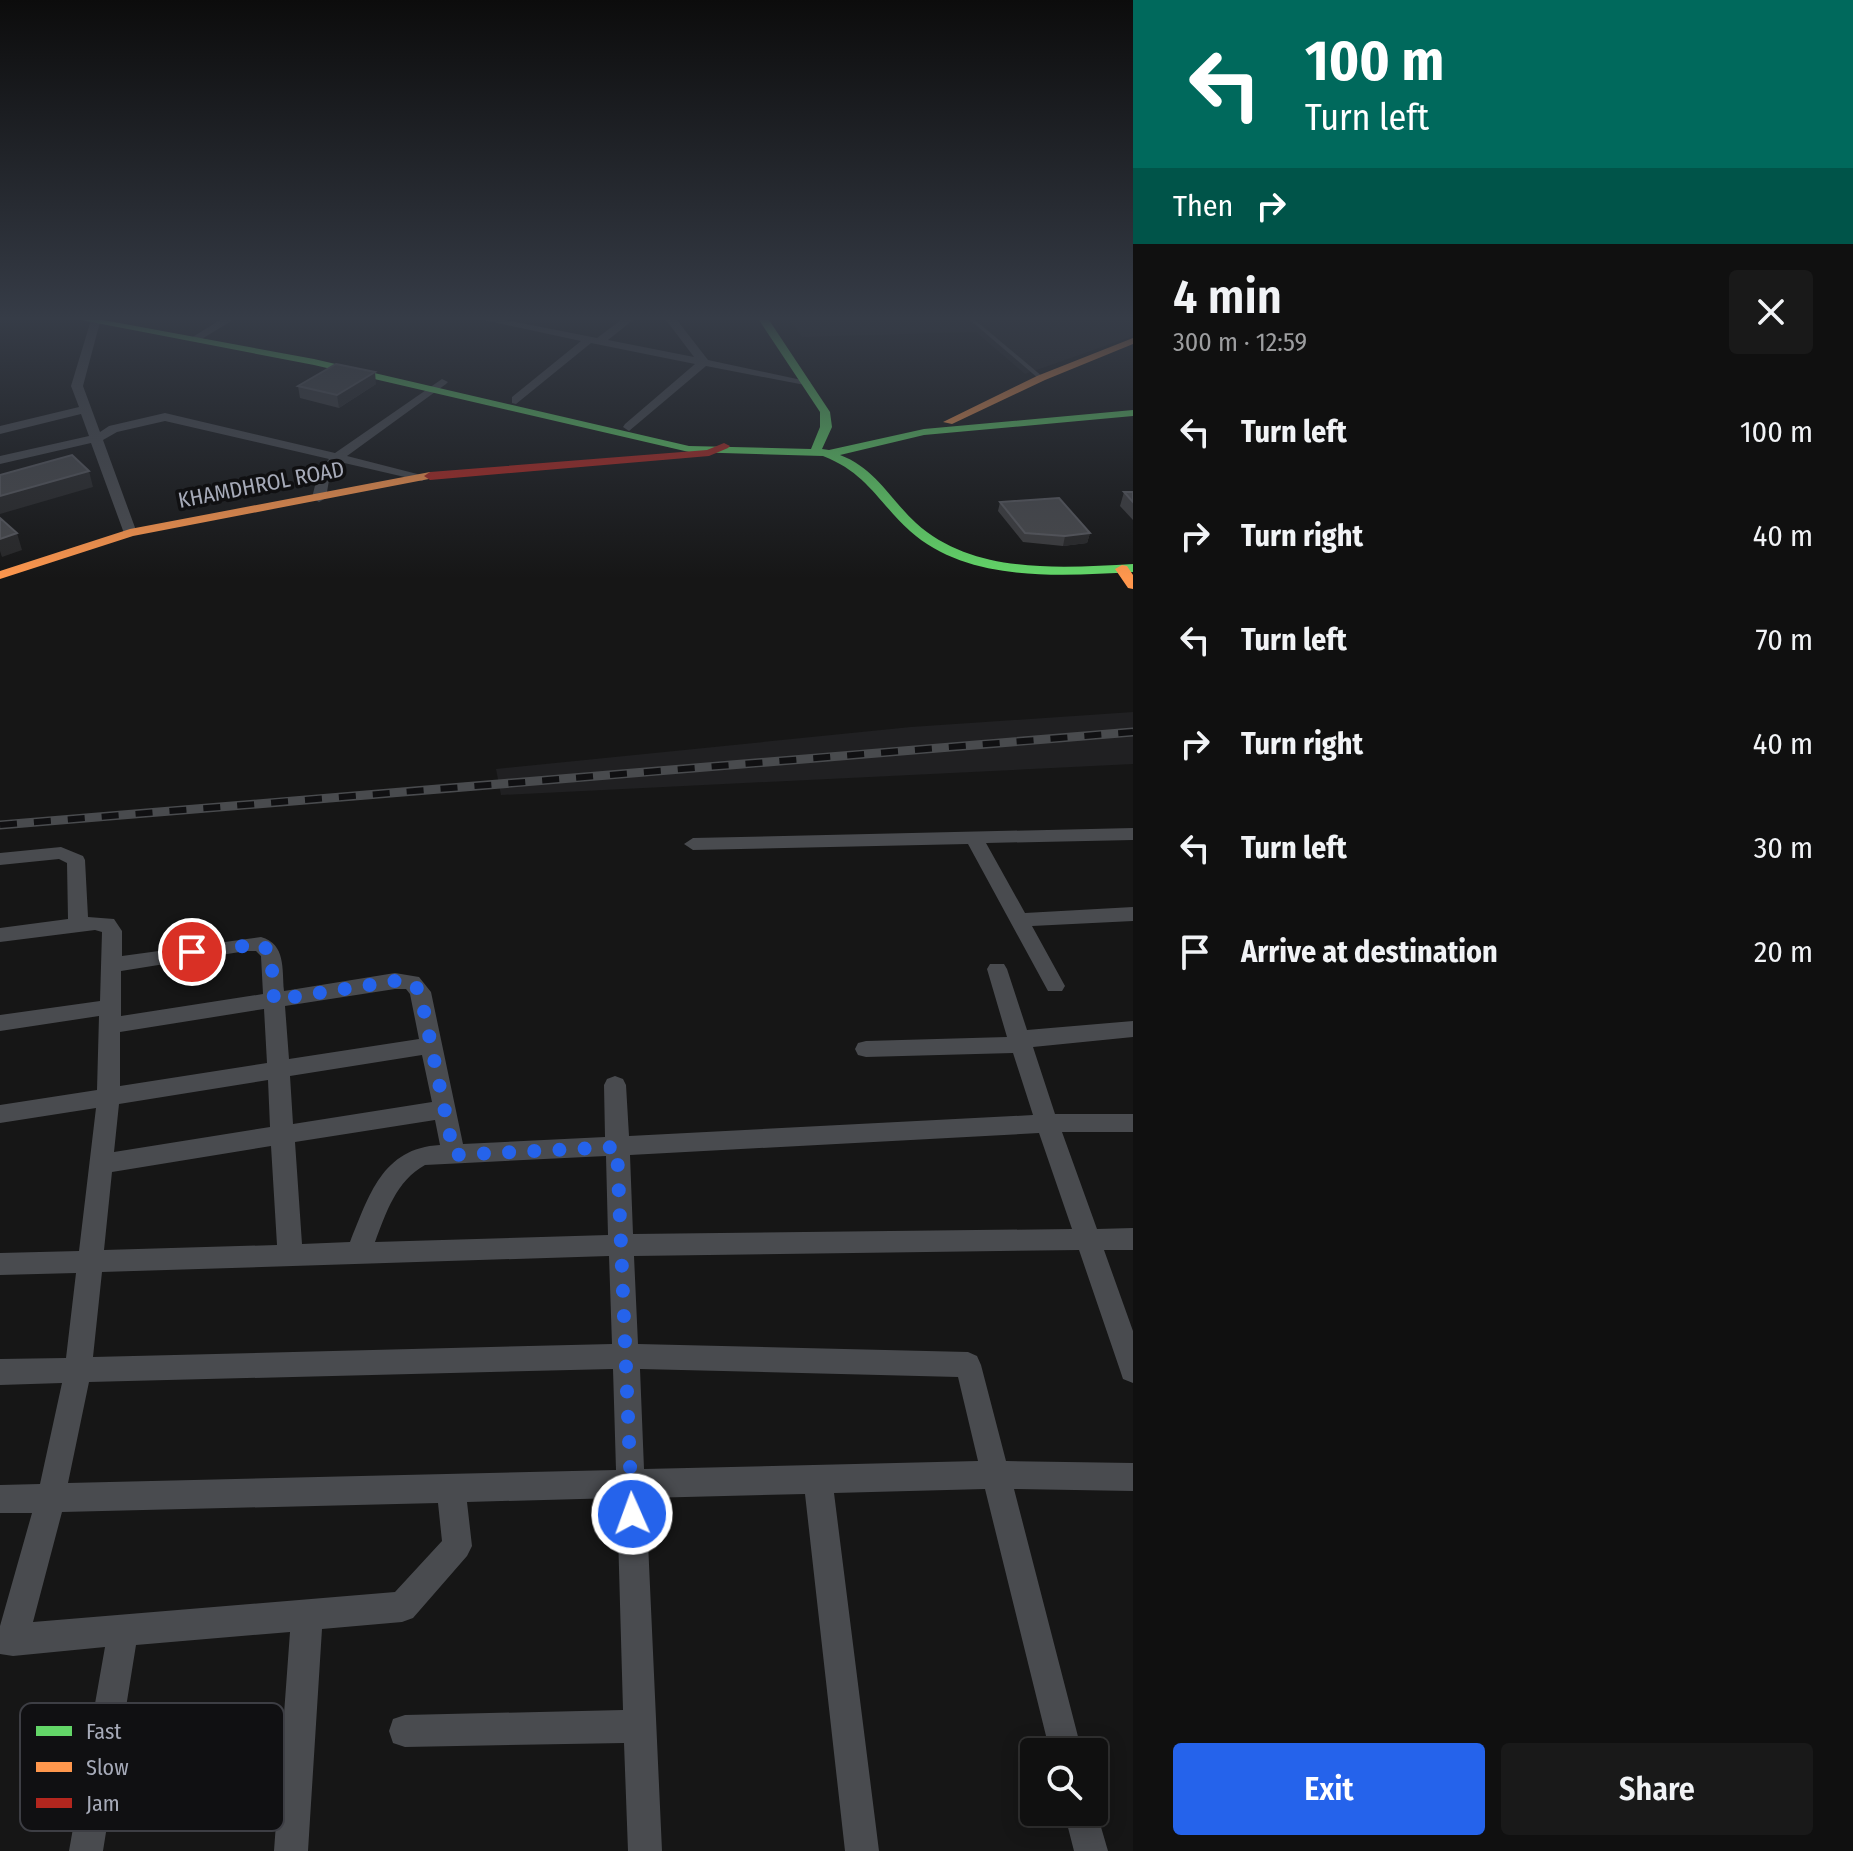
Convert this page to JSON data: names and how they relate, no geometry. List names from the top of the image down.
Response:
{
  "streets": {
    "main road": ["KHAMDHROL ROAD"]
  },
  "legend": ["Fast", "Slow", "Jam"],
  "page": {
    "turn": ["100 m", "Turn left"],
    "then": "Then",
    "heading": ["4 min", "300 m · 12:59"],
    "list": [
      {
        "name": "Turn left",
        "value": "100 m"
      },
      {
        "name": "Turn right",
        "value": "40 m"
      },
      {
        "name": "Turn left",
        "value": "70 m"
      },
      {
        "name": "Turn right",
        "value": "40 m"
      },
      {
        "name": "Turn left",
        "value": "30 m"
      },
      {
        "name": "Arrive at destination",
        "value": "20 m"
      }
    ],
    "buttons": ["Exit", "Share"]
  }
}
